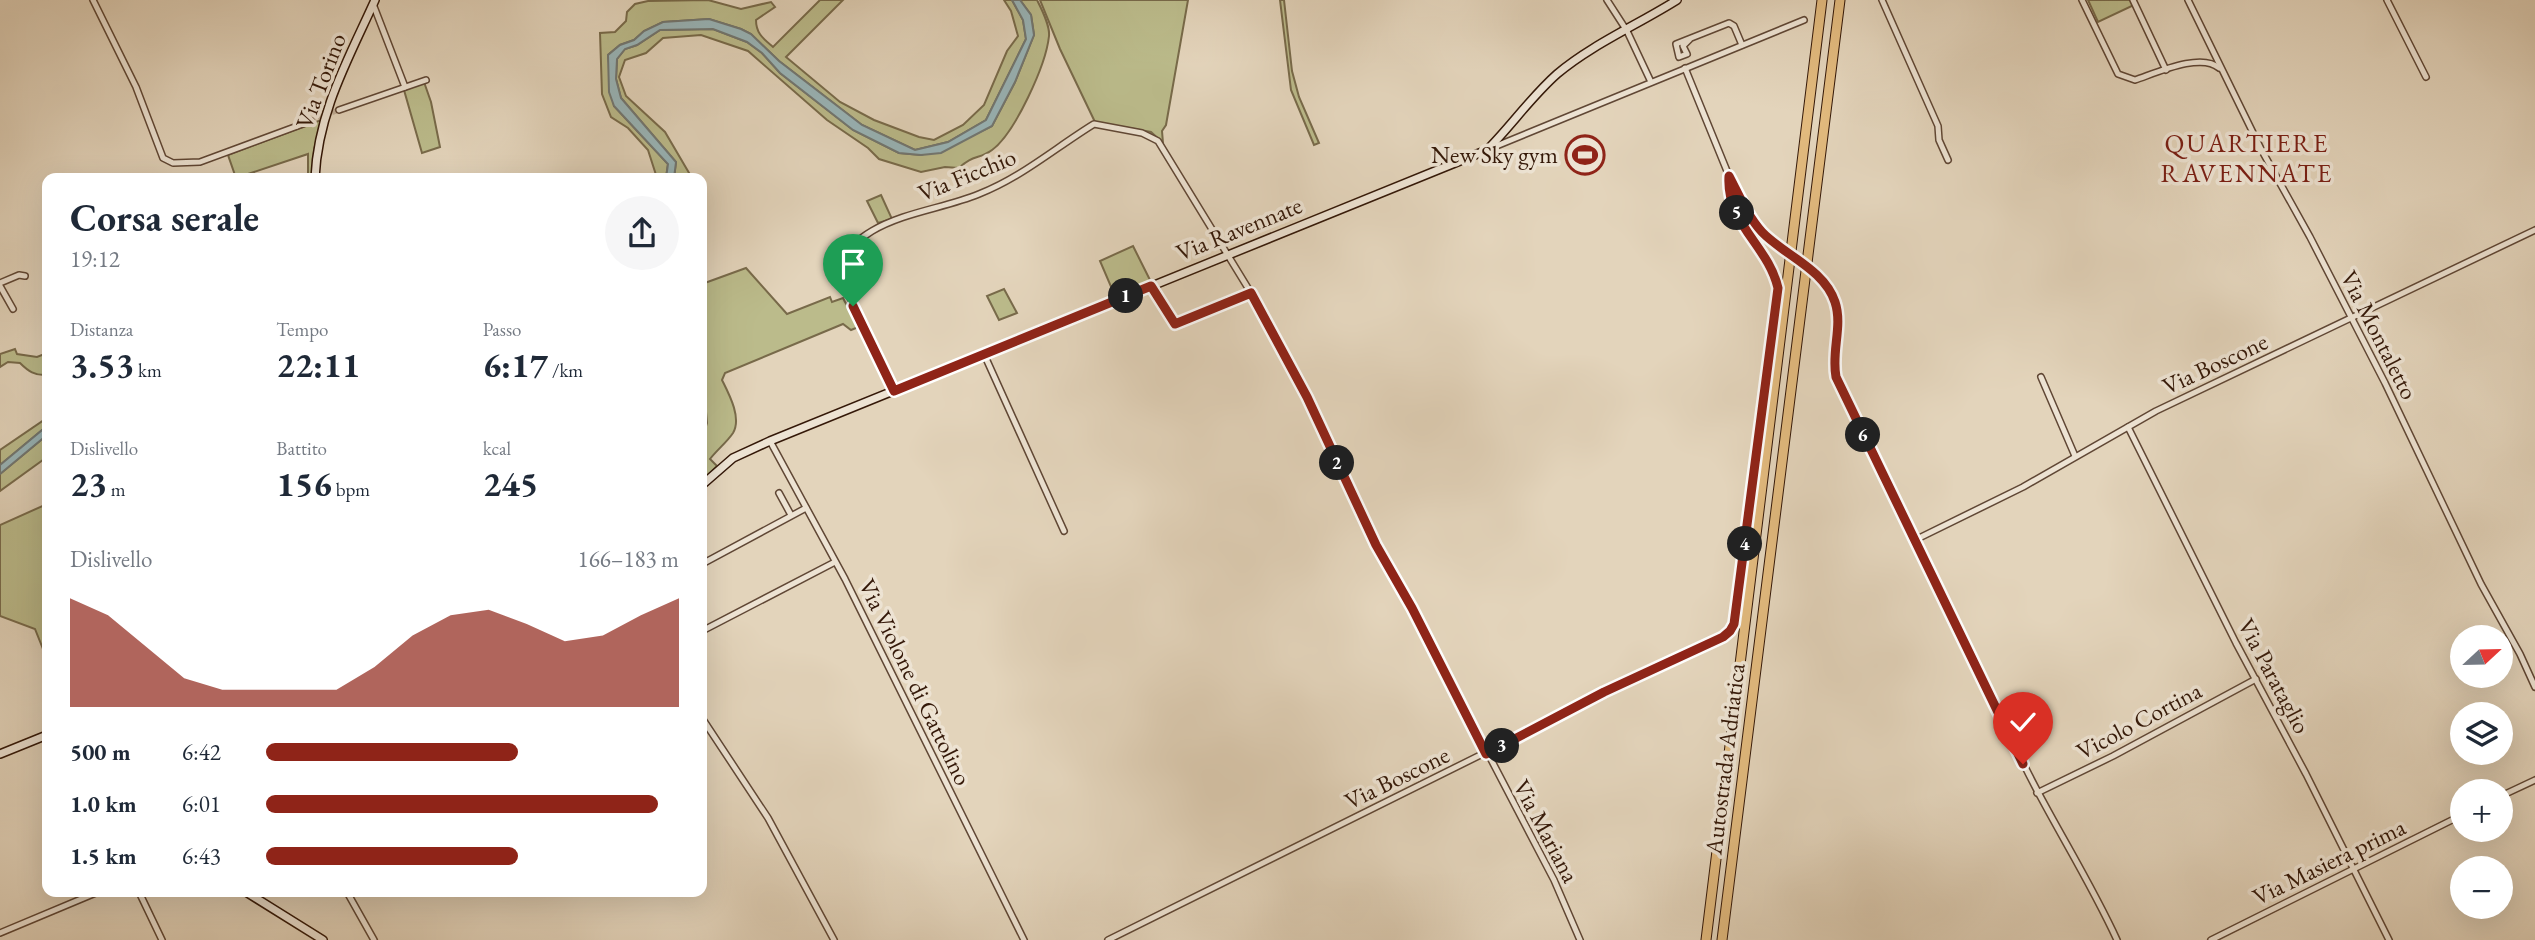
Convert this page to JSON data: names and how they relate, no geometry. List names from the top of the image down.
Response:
{
  "streets": {
    "highway": ["Autostrada Adriatica"],
    "main road": ["Via Torino", "Via Ravennate"],
    "street": [
      "Via Ficchio",
      "Via Montaletto",
      "Via Boscone",
      "Via Parataglio",
      "Via Violone di Gattolino",
      "Vicolo Cortina",
      "Via Mariana",
      "Via Masiera prima"
    ]
  },
  "crossings": [
    ["Via Ficchio", "Via Ravennate"],
    ["Via Ficchio", "Via Mariana"],
    ["Via Ravennate", "Via Violone di Gattolino"],
    ["Via Ravennate", "Via Mariana"],
    ["Via Montaletto", "Via Boscone"],
    ["Via Boscone", "Via Parataglio"],
    ["Via Boscone", "Via Mariana"],
    ["Via Parataglio", "Vicolo Cortina"],
    ["Via Parataglio", "Via Masiera prima"]
  ],
  "districts": ["QUARTIERE RAVENNATE"],
  "places": {
    "sports": ["New Sky gym"]
  },
  "north": "right",
  "page": {
    "heading": ["Corsa serale", "19:12"],
    "pins": [
      "5",
      "1",
      "6",
      "2",
      "4",
      "3"
    ],
    "stats": [
      ["Distanza", "3.53 km"],
      ["Tempo", "22:11"],
      ["Passo", "6:17 /km"],
      ["Dislivello", "23 m"],
      ["Battito", "156 bpm"],
      ["kcal", "245"]
    ],
    "chart": ["Dislivello", "166–183 m"],
    "map_buttons": ["+", "−"],
    "list": [
      {
        "name": "500 m",
        "note": "6:42"
      },
      {
        "name": "1.0 km",
        "note": "6:01"
      },
      {
        "name": "1.5 km",
        "note": "6:43"
      }
    ]
  }
}
